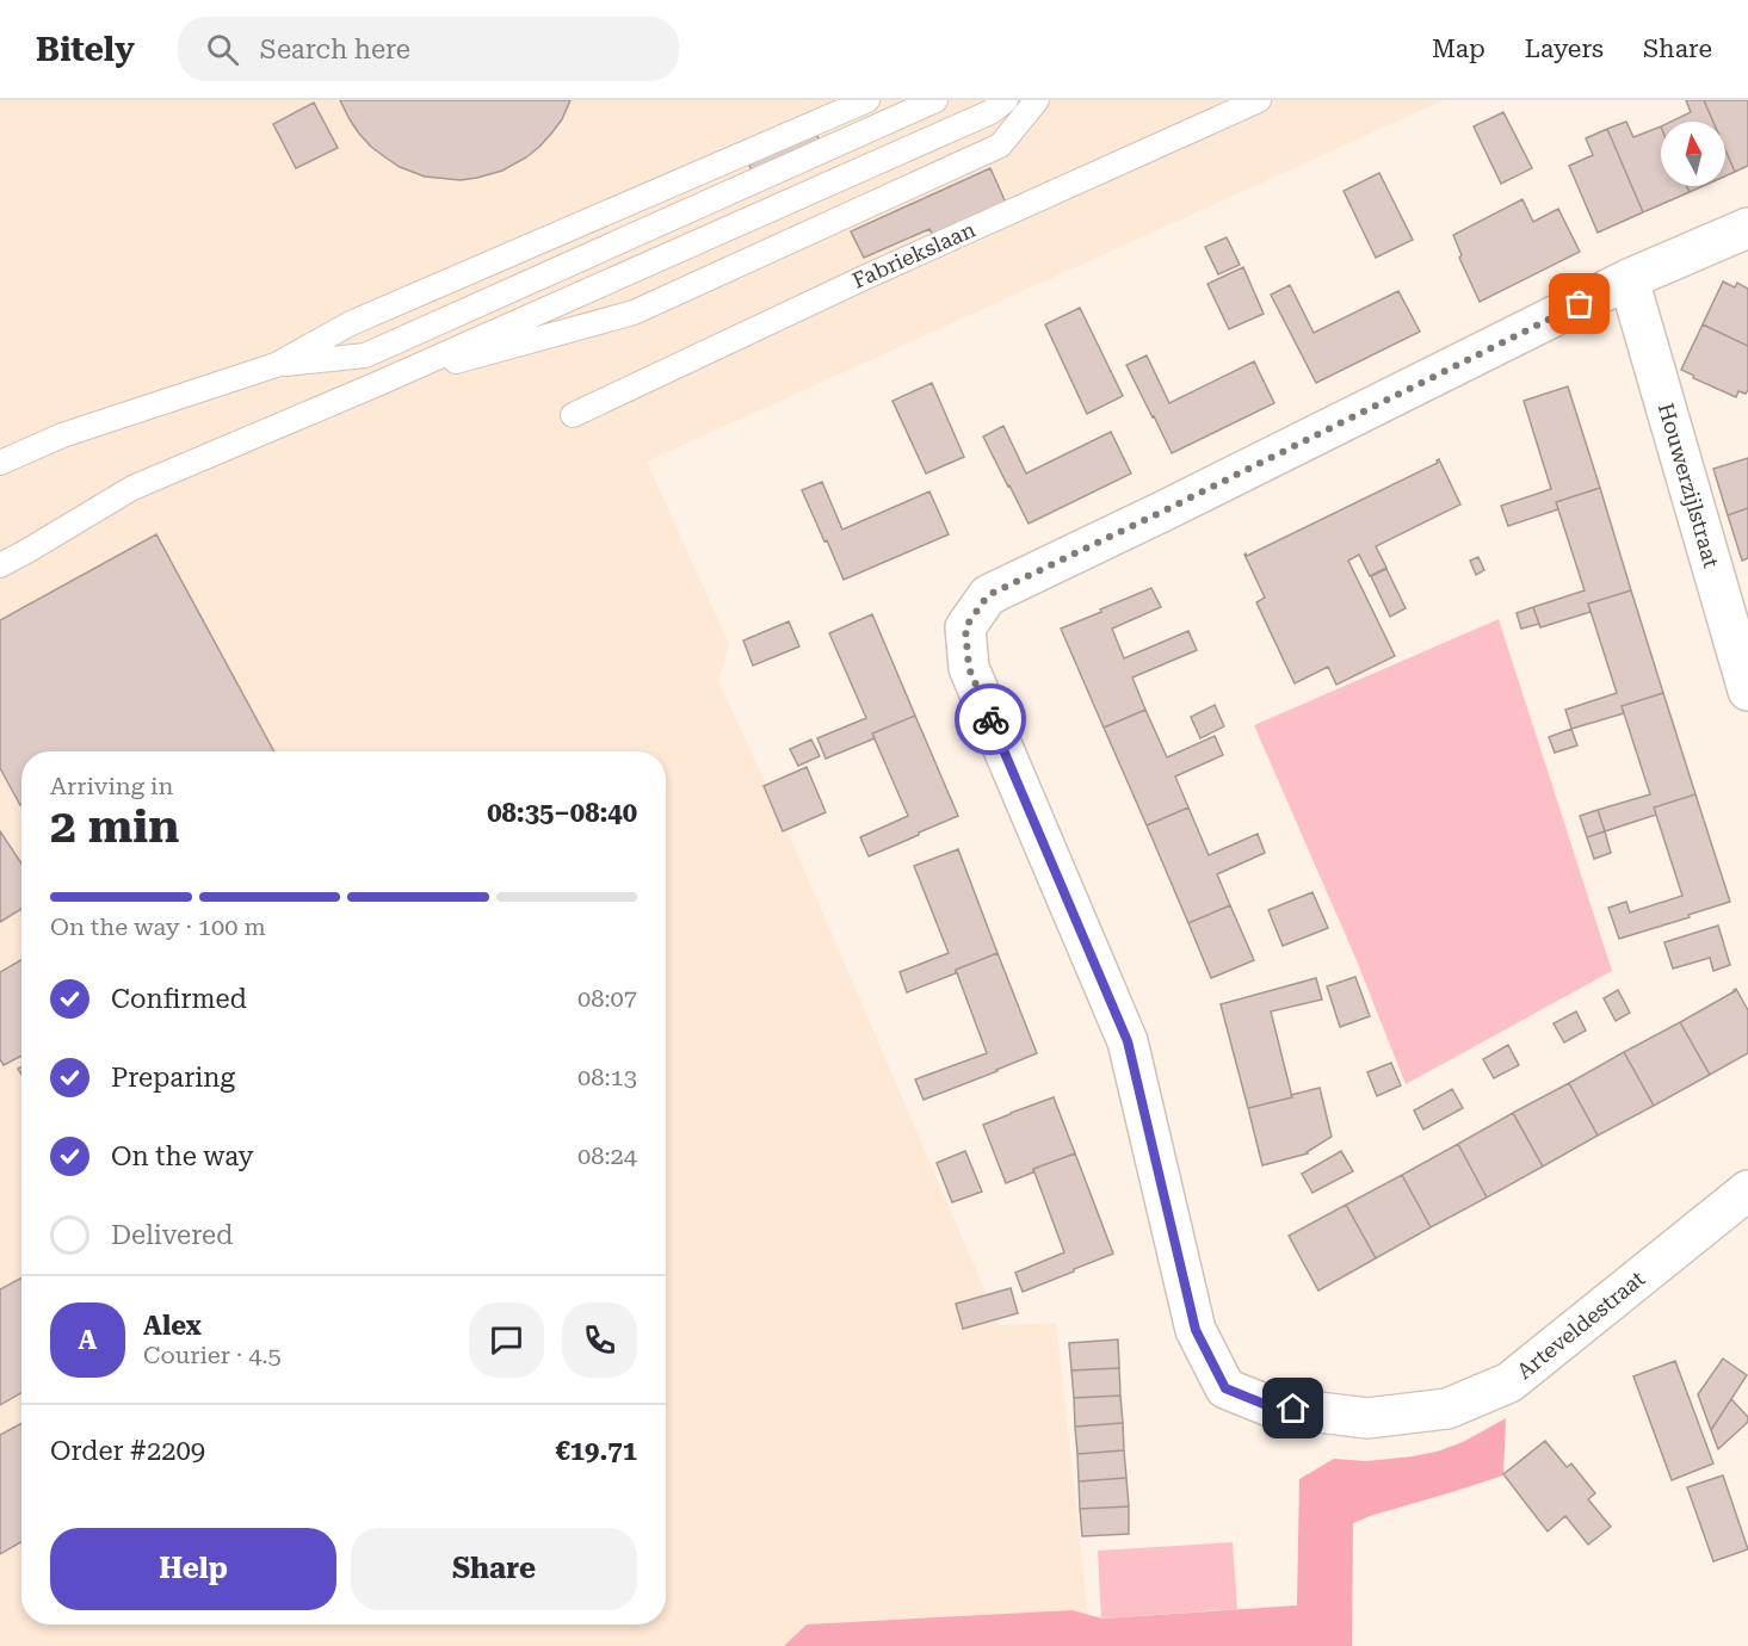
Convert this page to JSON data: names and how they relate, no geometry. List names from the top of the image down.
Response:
{
  "streets": {
    "street": ["Houwerzijlstraat", "Arteveldestraat"],
    "lane": ["Fabriekslaan"]
  },
  "crossings": [
    ["Houwerzijlstraat", "Arteveldestraat"]
  ],
  "north": "top",
  "page": {
    "header": "Bitely",
    "search": "Search here",
    "nav": ["Map", "Layers", "Share"],
    "heading": ["2 min", "Arriving in", "08:35–08:40"],
    "panel": [
      "Alex",
      "Courier · 4.5",
      "Order #2209",
      "€19.71"
    ],
    "bar": "On the way · 100 m",
    "list": [
      ["Confirmed", "08:07"],
      ["Preparing", "08:13"],
      ["On the way", "08:24"],
      "Delivered"
    ],
    "round": "A",
    "buttons": ["Help", "Share"]
  }
}
